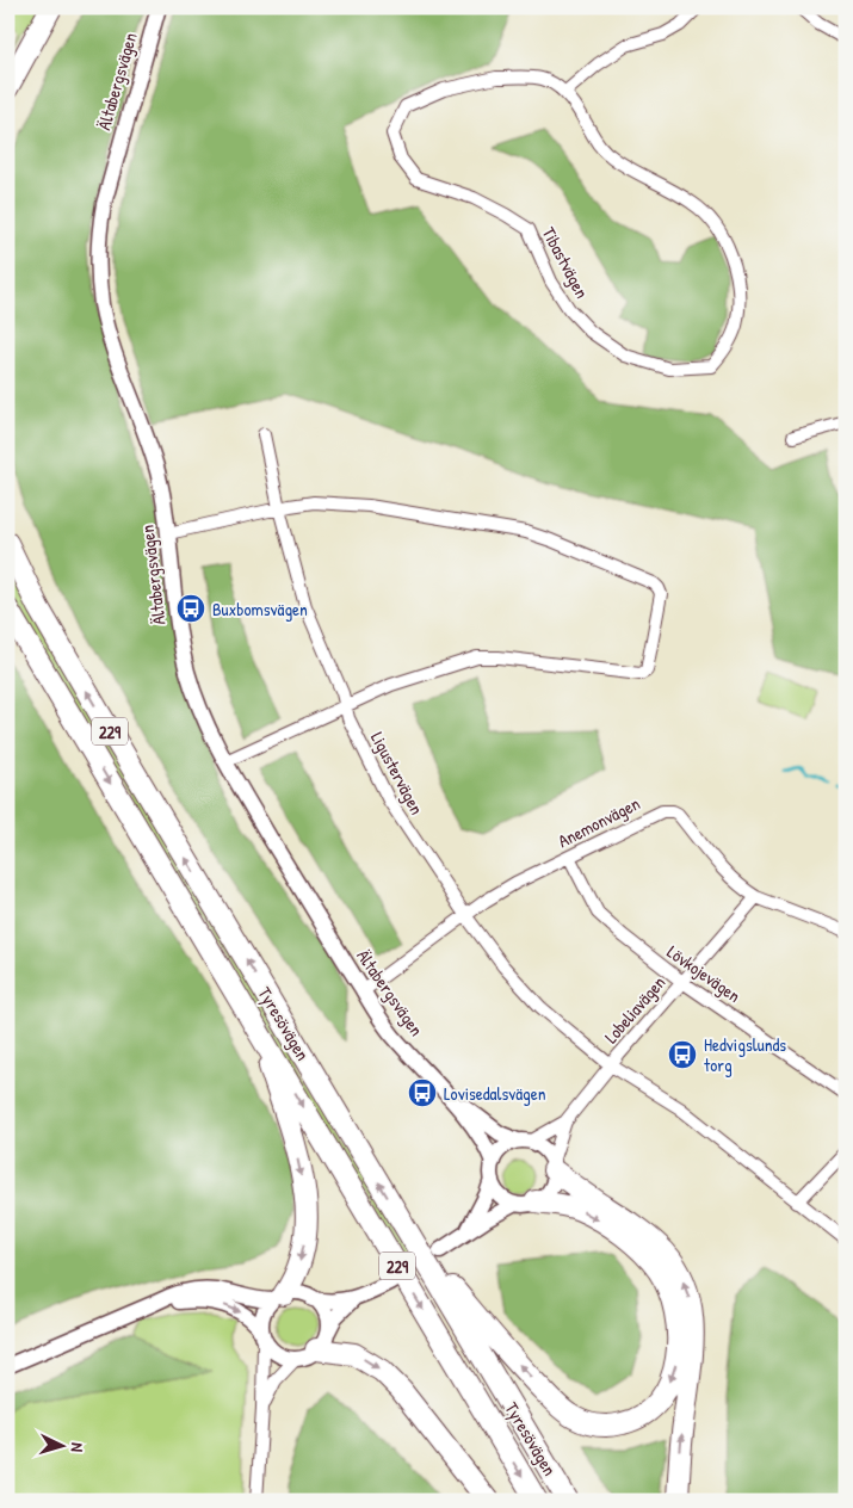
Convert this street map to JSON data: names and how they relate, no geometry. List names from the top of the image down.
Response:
{
  "streets": {
    "highway": ["229", "Tyresövägen"],
    "street": [
      "Ältabergsvägen",
      "Tibastvägen",
      "Ligustervägen",
      "Anemonvägen",
      "Lövkojevägen",
      "Lobeliavägen"
    ]
  },
  "crossings": [
    ["Ältabergsvägen", "Anemonvägen"],
    ["Ligustervägen", "Anemonvägen"],
    ["Ligustervägen", "Lobeliavägen"],
    ["Anemonvägen", "Lövkojevägen"],
    ["Anemonvägen", "Lobeliavägen"],
    ["Lövkojevägen", "Lobeliavägen"]
  ],
  "places": {
    "bus stop": ["Buxbomsvägen", "Hedvigslunds torg", "Lovisedalsvägen"]
  },
  "north": "right"
}
